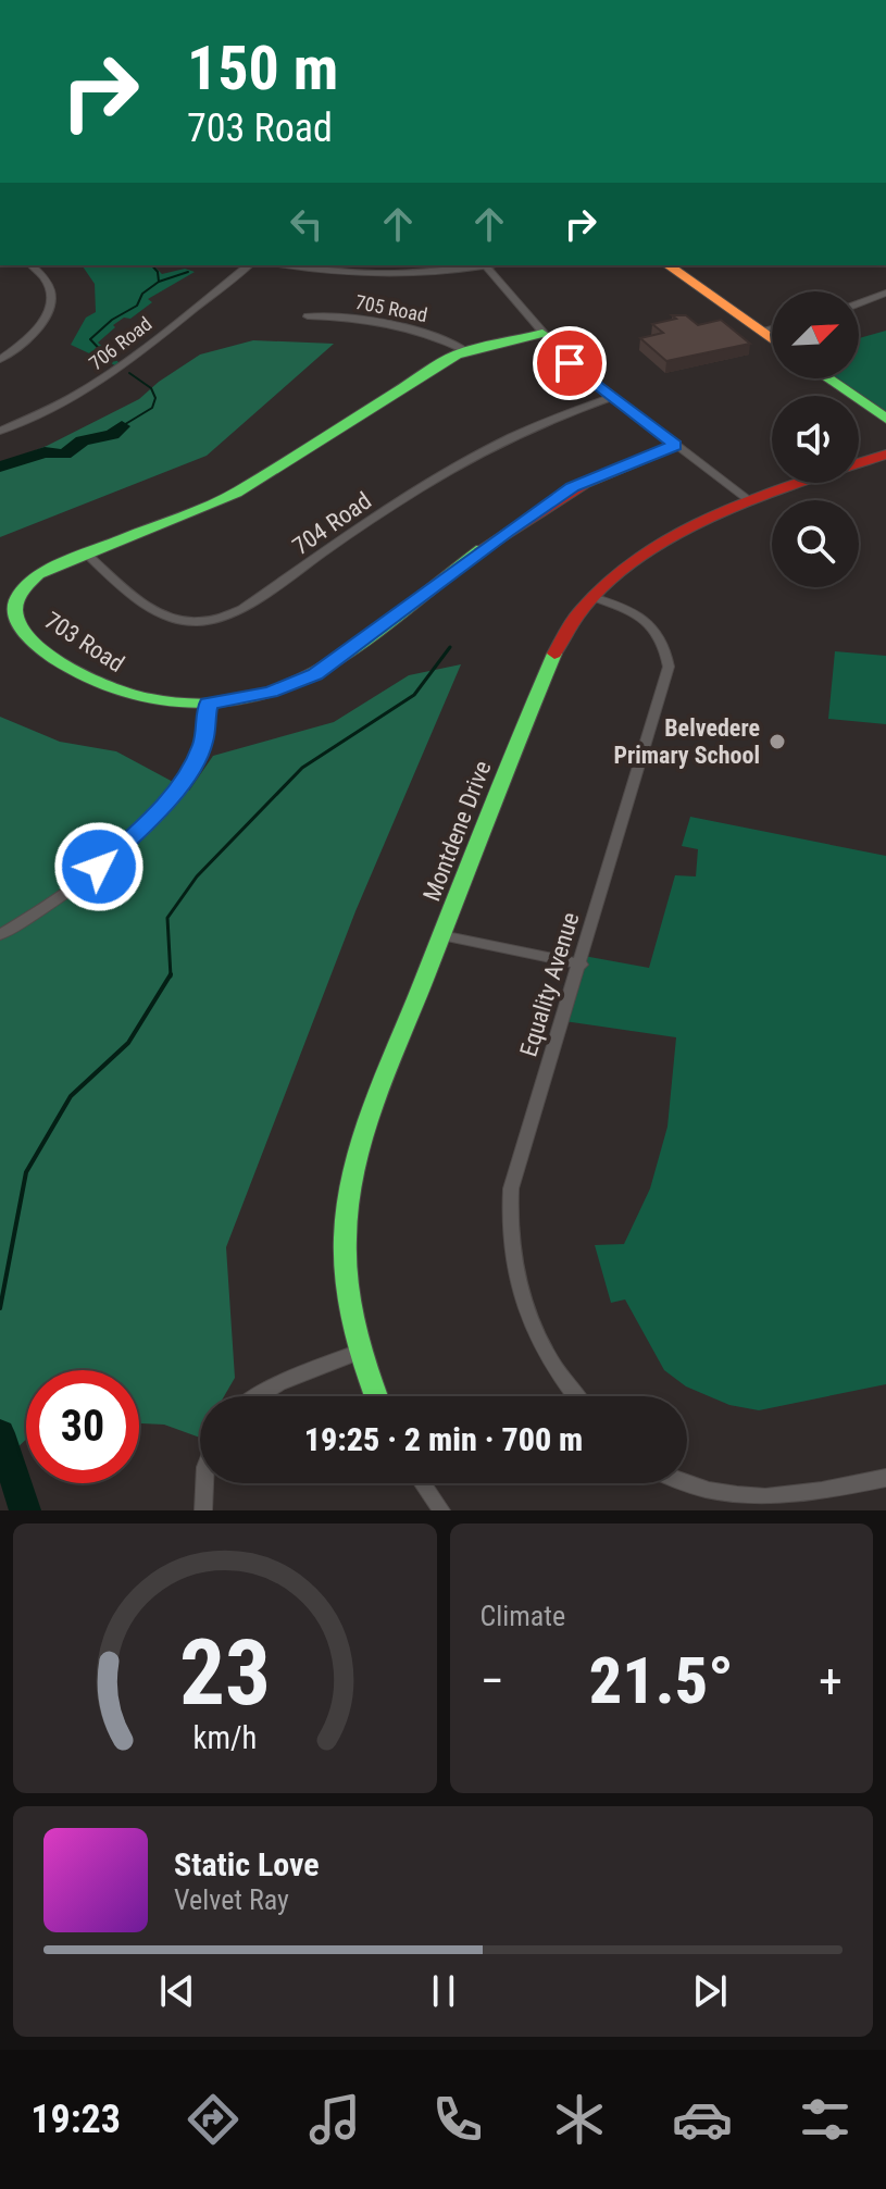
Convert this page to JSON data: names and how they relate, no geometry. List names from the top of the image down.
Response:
{
  "streets": {
    "street": [
      "705 Road",
      "706 Road",
      "704 Road",
      "703 Road",
      "Montdene Drive",
      "Equality Avenue"
    ]
  },
  "crossings": [
    ["705 Road", "703 Road"],
    ["704 Road", "703 Road"],
    ["Montdene Drive", "Equality Avenue"]
  ],
  "places": ["Belvedere Primary School"],
  "north": "top right",
  "page": {
    "turn": ["150 m", "703 Road"],
    "limit": "30",
    "trip": "19:25 · 2 min · 700 m",
    "tile": "Climate",
    "heat": ["−", "21.5°", "+"],
    "song": ["Static Love", "Velvet Ray"],
    "tabs": "19:23",
    "gauge": ["23", "km/h"]
  }
}
